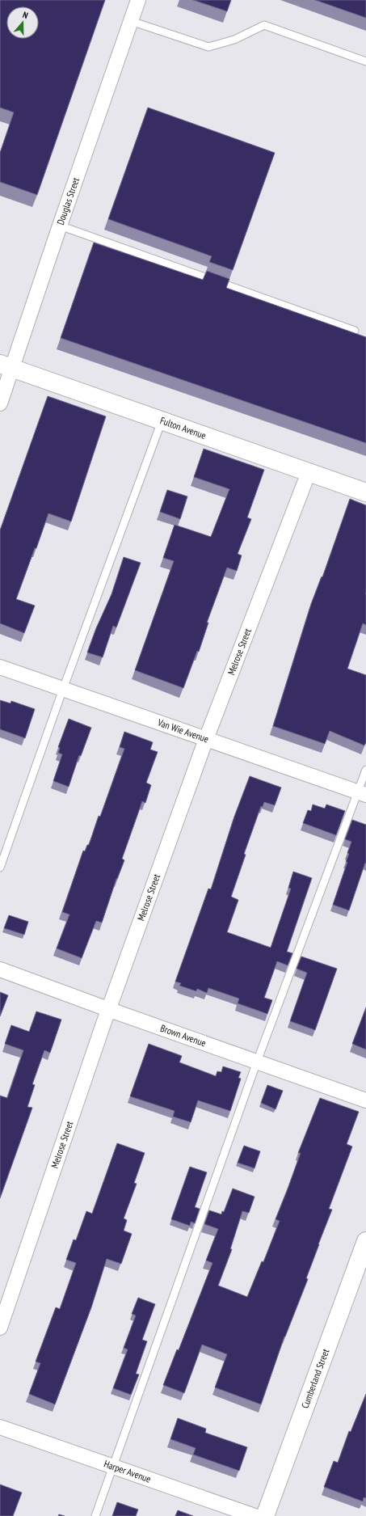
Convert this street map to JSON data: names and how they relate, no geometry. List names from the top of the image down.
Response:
{
  "streets": {
    "street": [
      "Douglas Street",
      "Fulton Avenue",
      "Melrose Street",
      "Van Wie Avenue",
      "Brown Avenue",
      "Cumberland Street",
      "Harper Avenue"
    ]
  },
  "crossings": [
    ["Douglas Street", "Fulton Avenue"],
    ["Fulton Avenue", "Melrose Street"],
    ["Melrose Street", "Van Wie Avenue"],
    ["Melrose Street", "Brown Avenue"]
  ],
  "north": "top"
}
